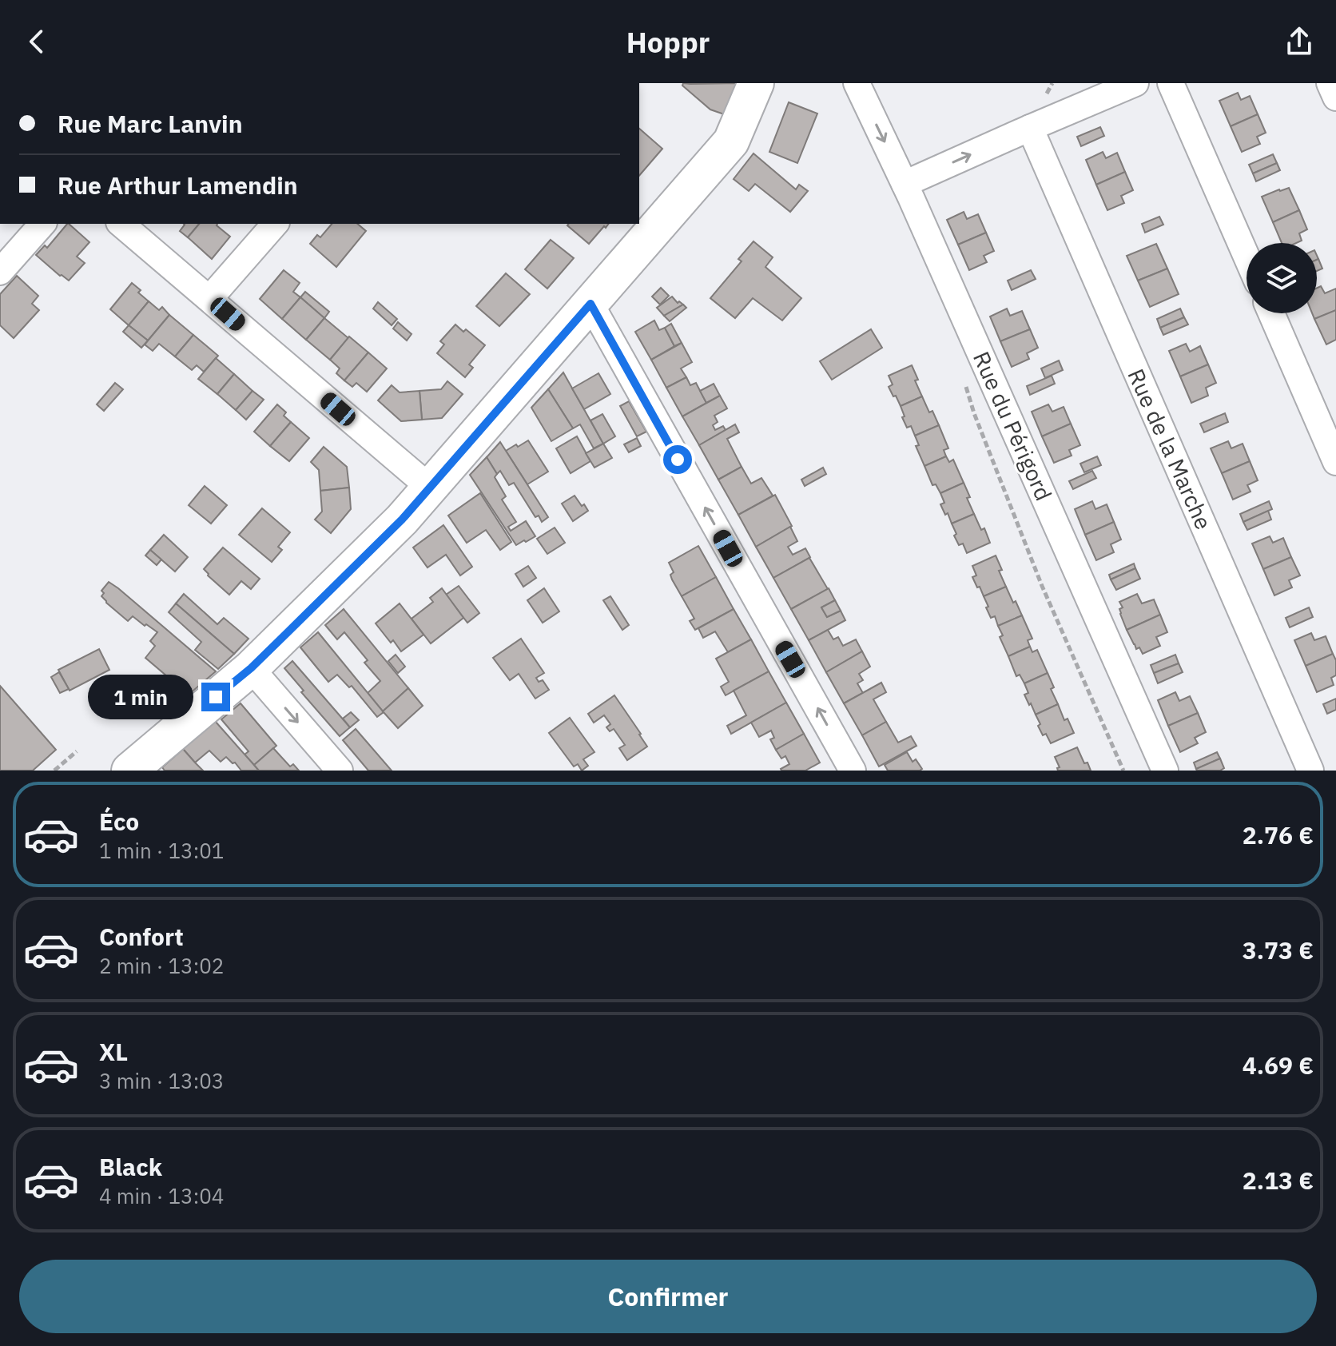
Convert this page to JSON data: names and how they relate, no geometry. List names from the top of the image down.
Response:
{
  "streets": {
    "street": ["Rue du Périgord", "Rue de la Marche"]
  },
  "page": {
    "header": "Hoppr",
    "banner": ["Rue Marc Lanvin", "Rue Arthur Lamendin"],
    "bubble": "1 min",
    "list": [
      {
        "name": "Éco",
        "note": "1 min · 13:01",
        "value": "2.76 €"
      },
      {
        "name": "Confort",
        "note": "2 min · 13:02",
        "value": "3.73 €"
      },
      {
        "name": "XL",
        "note": "3 min · 13:03",
        "value": "4.69 €"
      },
      {
        "name": "Black",
        "note": "4 min · 13:04",
        "value": "2.13 €"
      }
    ],
    "buttons": "Confirmer"
  }
}
